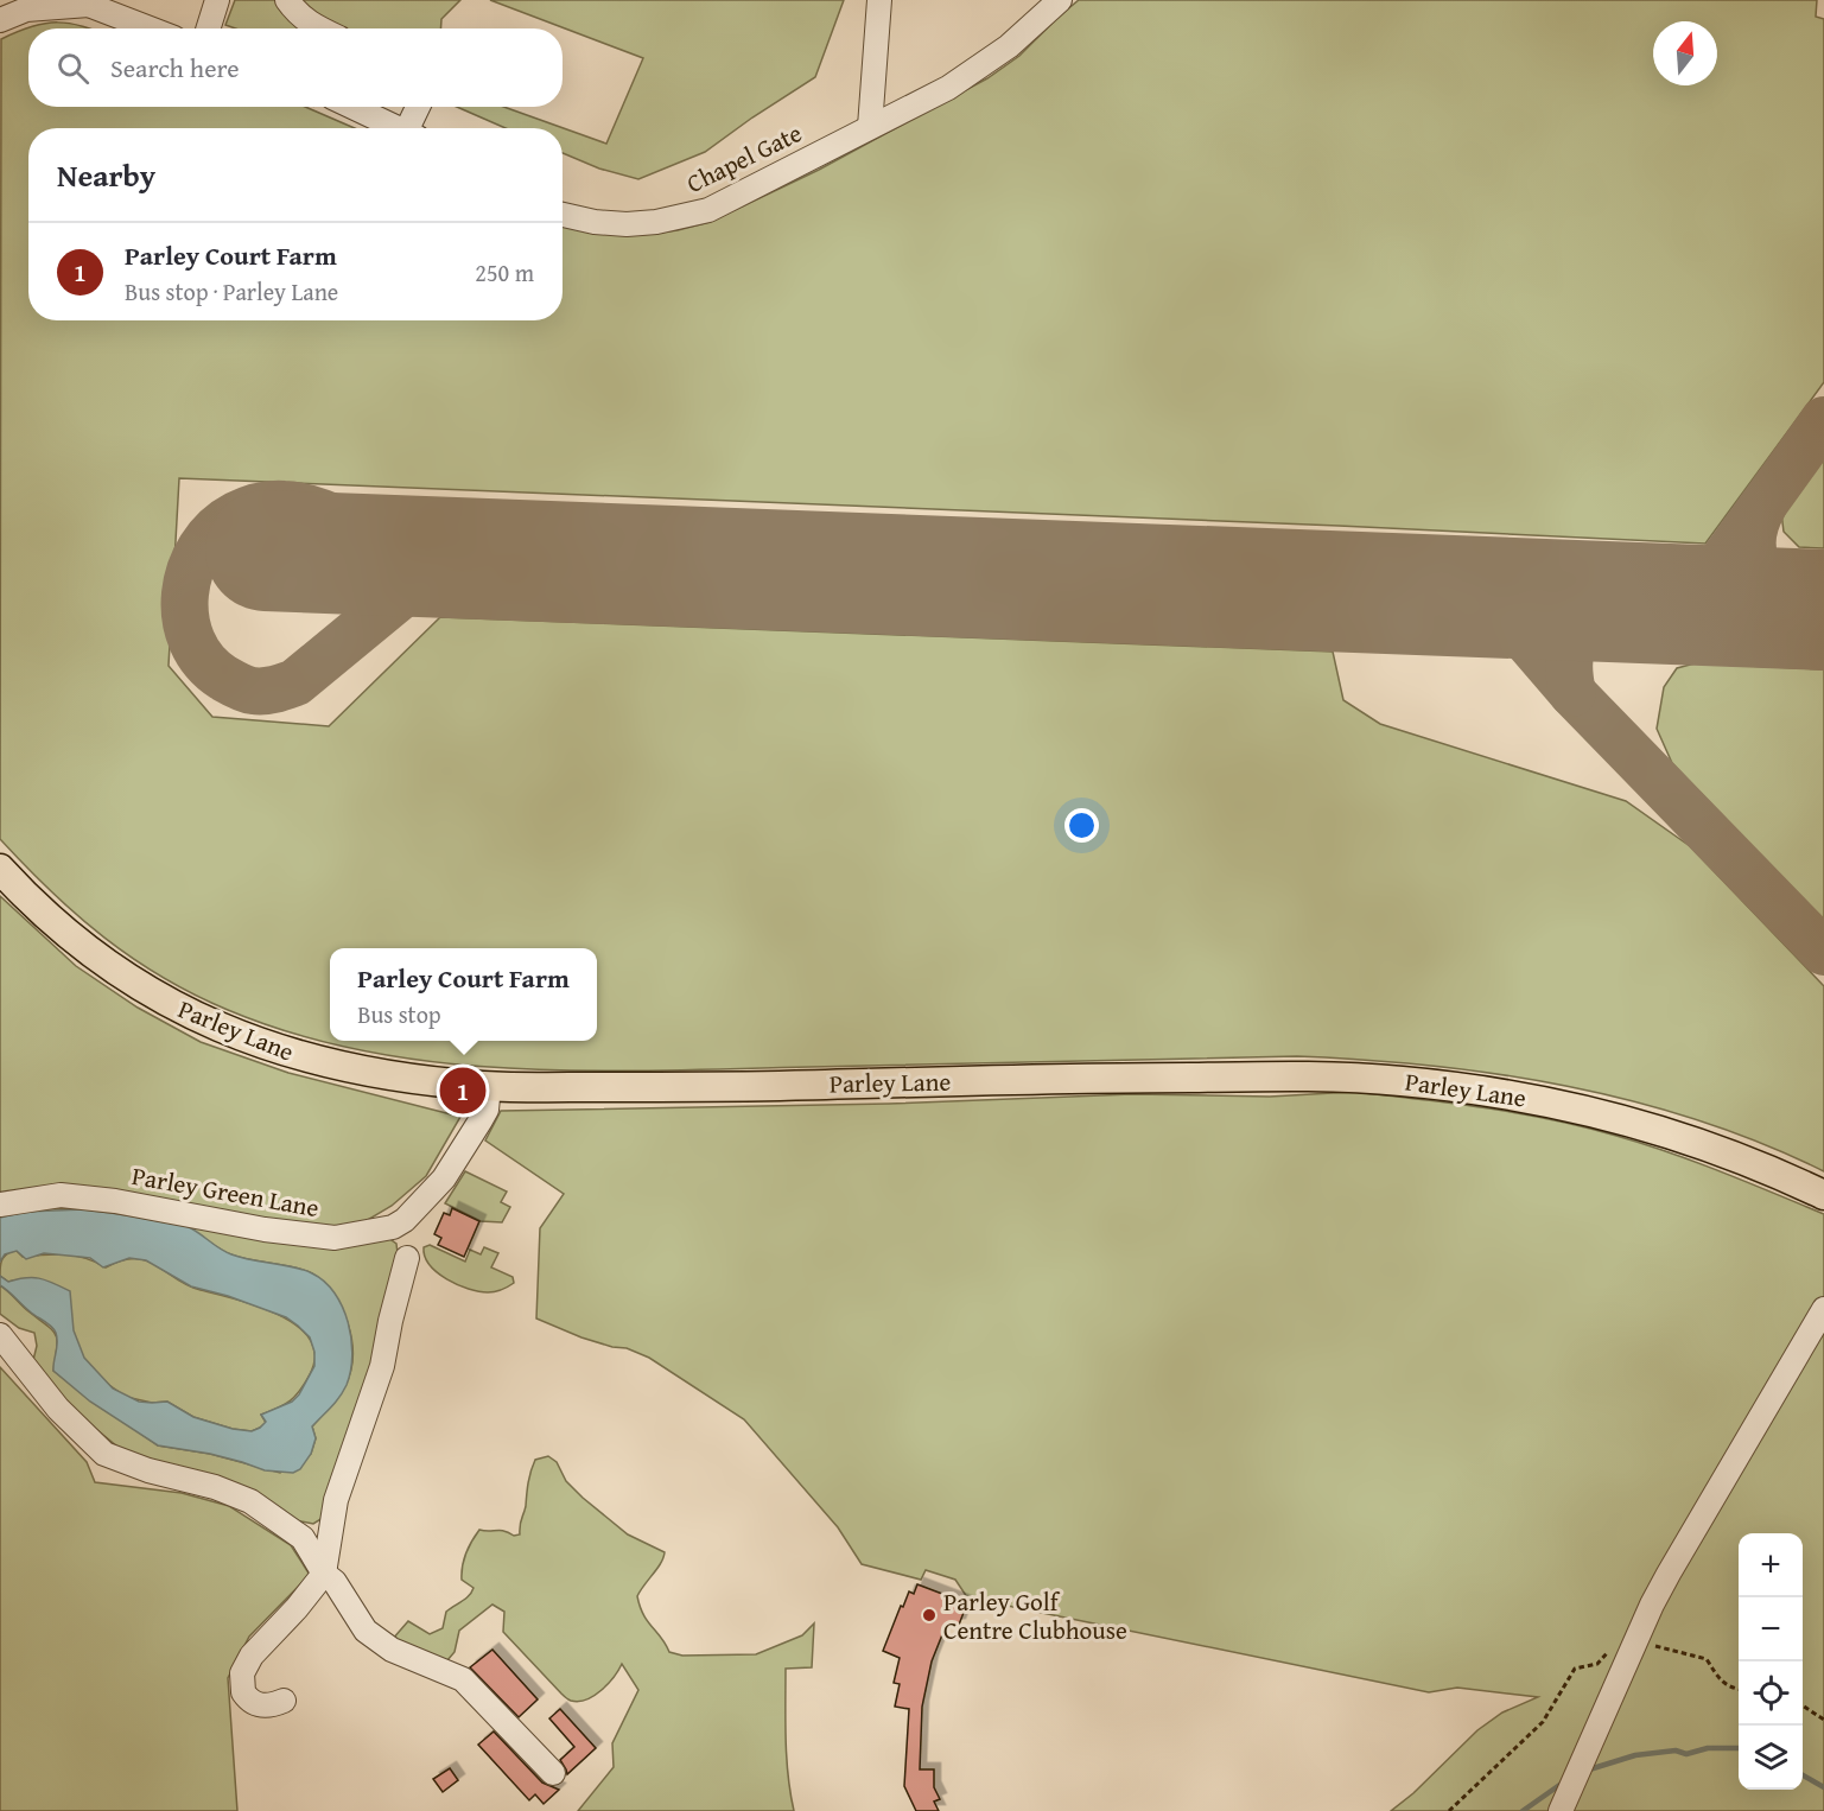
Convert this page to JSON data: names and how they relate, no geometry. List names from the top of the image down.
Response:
{
  "streets": {
    "main road": ["Parley Lane"],
    "street": ["Chapel Gate", "Parley Green Lane"]
  },
  "crossings": [
    ["Parley Lane", "Parley Green Lane"]
  ],
  "places": ["Parley Golf Centre Clubhouse"],
  "north": "top",
  "page": {
    "search": "Search here",
    "heading": "Nearby",
    "list": [
      {
        "mark": "1",
        "name": "Parley Court Farm",
        "note": "Bus stop · Parley Lane",
        "value": "250 m"
      }
    ],
    "popup": ["Parley Court Farm", "Bus stop"],
    "pins": "1",
    "map_buttons": ["+", "−"]
  }
}
